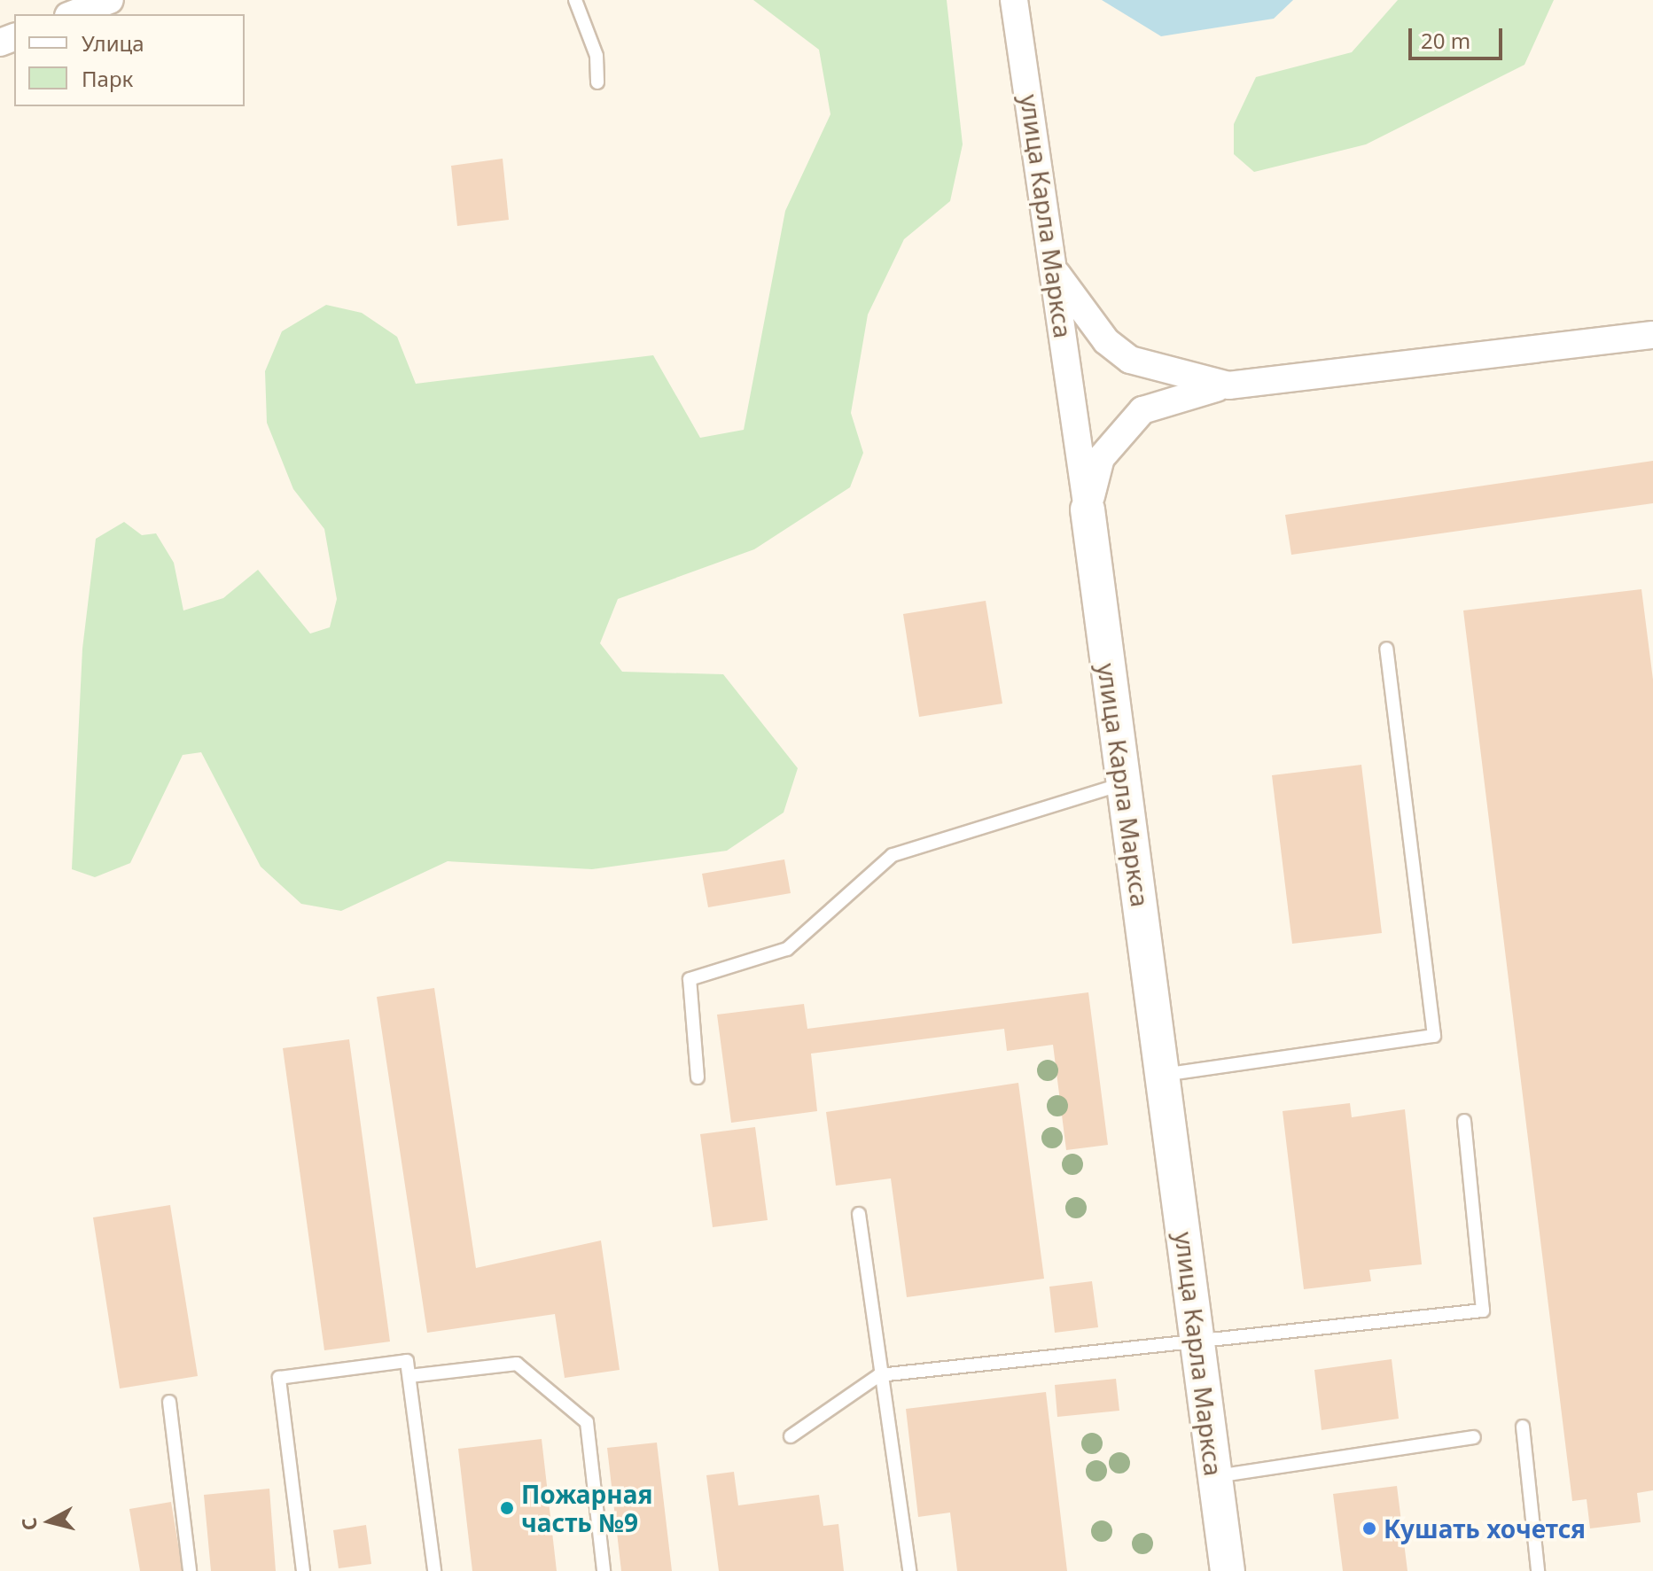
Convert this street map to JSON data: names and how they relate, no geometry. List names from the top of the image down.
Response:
{
  "streets": {
    "street": ["улица Карла Маркса"]
  },
  "places": ["Пожарная часть №9", "Кушать хочется"],
  "legend": ["Улица", "Парк"],
  "scale_bar": "20 m",
  "north": "left"
}
